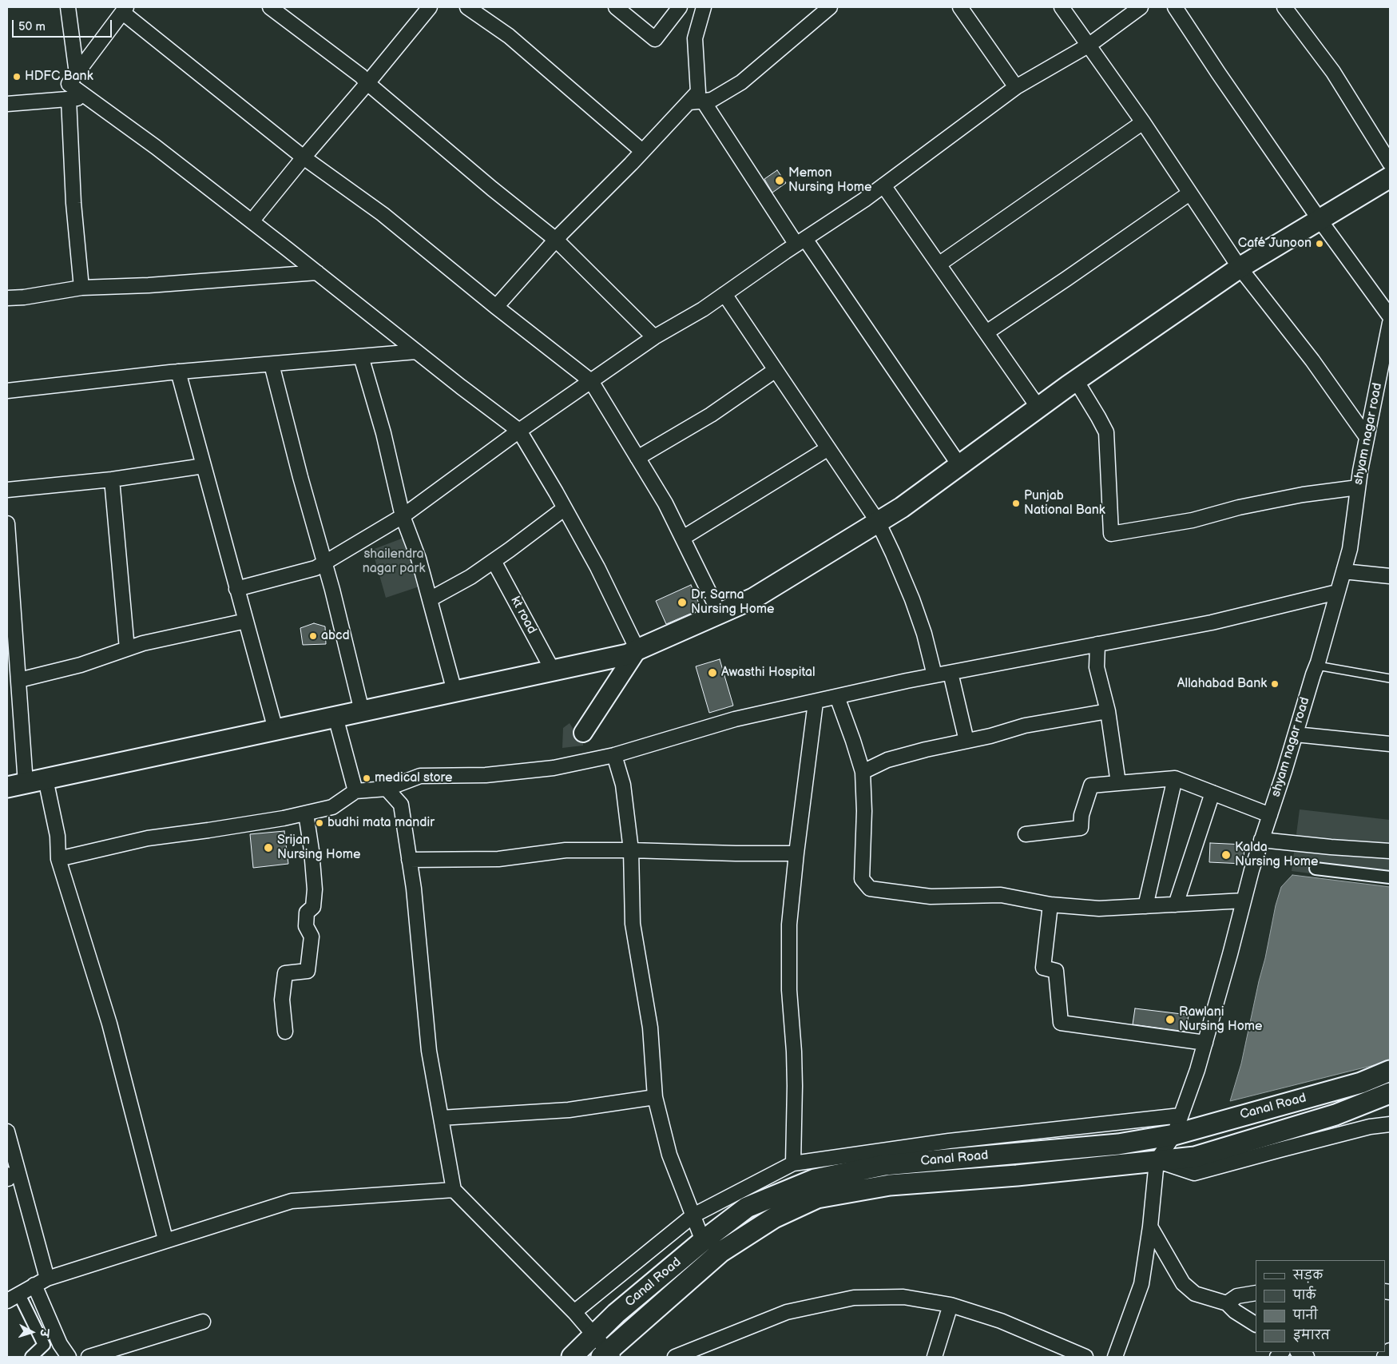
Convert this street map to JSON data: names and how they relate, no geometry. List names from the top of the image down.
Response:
{
  "streets": {
    "main road": ["Canal Road"],
    "street": ["shyam nagar road", "kt road"]
  },
  "crossings": [
    ["shyam nagar road", "Canal Road"]
  ],
  "parks": ["shailendra nagar park"],
  "places": [
    "HDFC Bank",
    "Memon Nursing Home",
    "Café Junoon",
    "Punjab National Bank",
    "Dr. Sarna Nursing Home",
    "abcd",
    "Awasthi Hospital",
    "Allahabad Bank",
    "medical store",
    "budhi mata mandir",
    "Srijan Nursing Home",
    "Kalda Nursing Home",
    "Rawlani Nursing Home"
  ],
  "legend": [
    "सड़क",
    "पार्क",
    "पानी",
    "इमारत"
  ],
  "scale_bar": "50 m",
  "north": "right"
}
